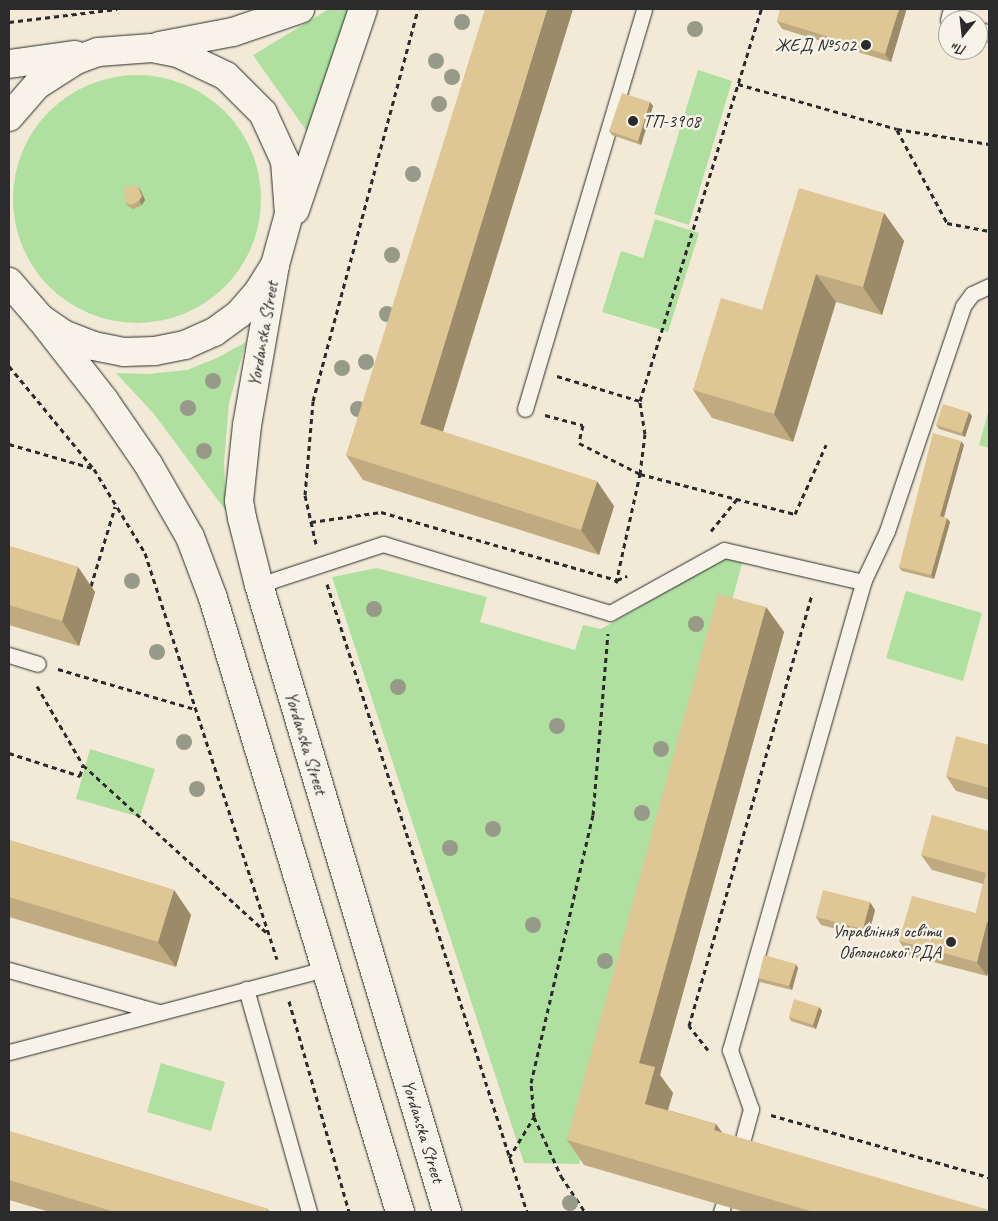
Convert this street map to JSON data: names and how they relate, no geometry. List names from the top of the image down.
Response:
{
  "streets": {
    "main road": ["Yordanska Street"]
  },
  "places": ["ЖЕД №502", "ТП-3908", "Управління освіти Оболонської РДА"],
  "north": "bottom"
}
